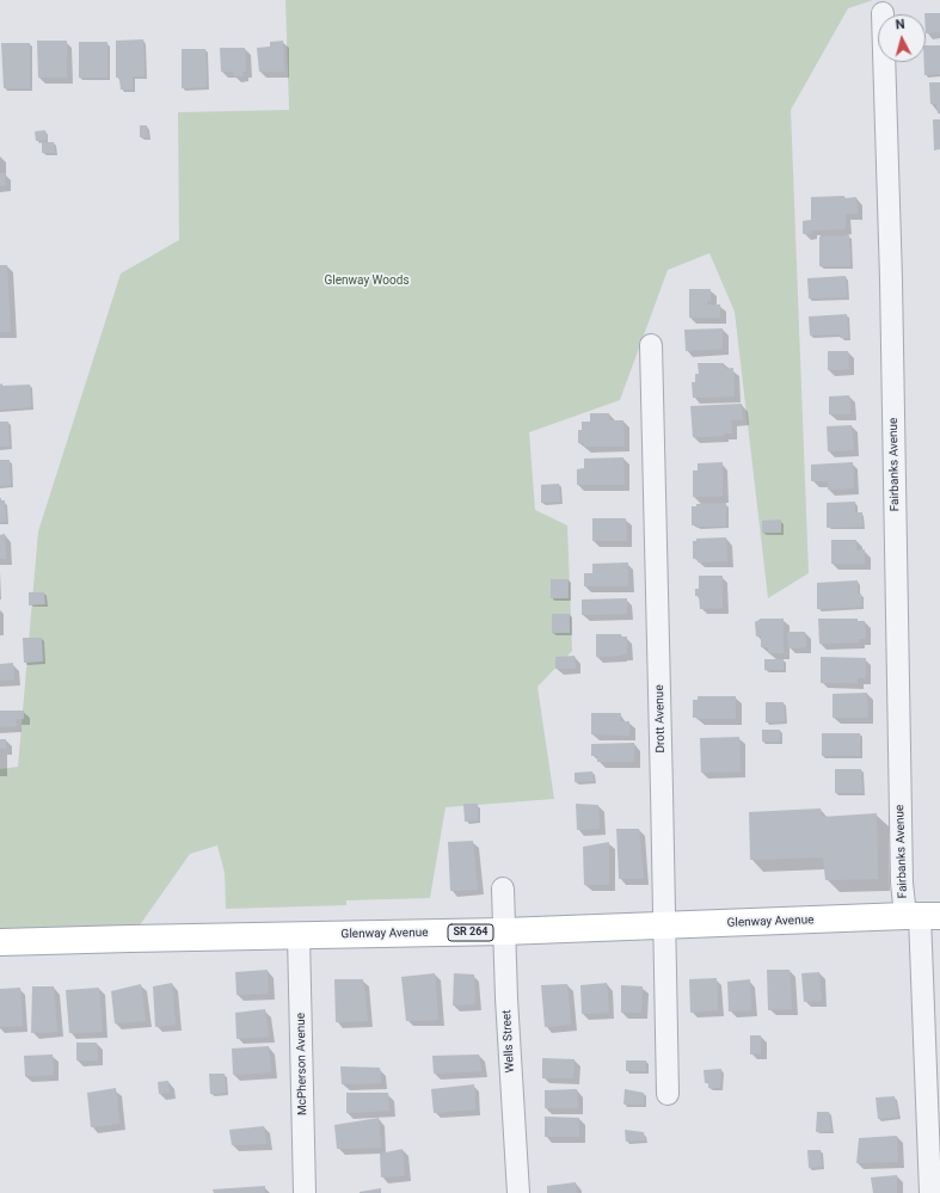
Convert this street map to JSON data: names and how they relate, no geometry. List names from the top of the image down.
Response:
{
  "streets": {
    "main road": ["Glenway Avenue", "SR 264"],
    "street": [
      "Fairbanks Avenue",
      "Drott Avenue",
      "Wells Street",
      "McPherson Avenue"
    ]
  },
  "crossings": [
    ["Fairbanks Avenue", "Glenway Avenue"],
    ["Drott Avenue", "Glenway Avenue"],
    ["Glenway Avenue", "Wells Street"],
    ["Glenway Avenue", "McPherson Avenue"]
  ],
  "parks": ["Glenway Woods"],
  "north": "top"
}
